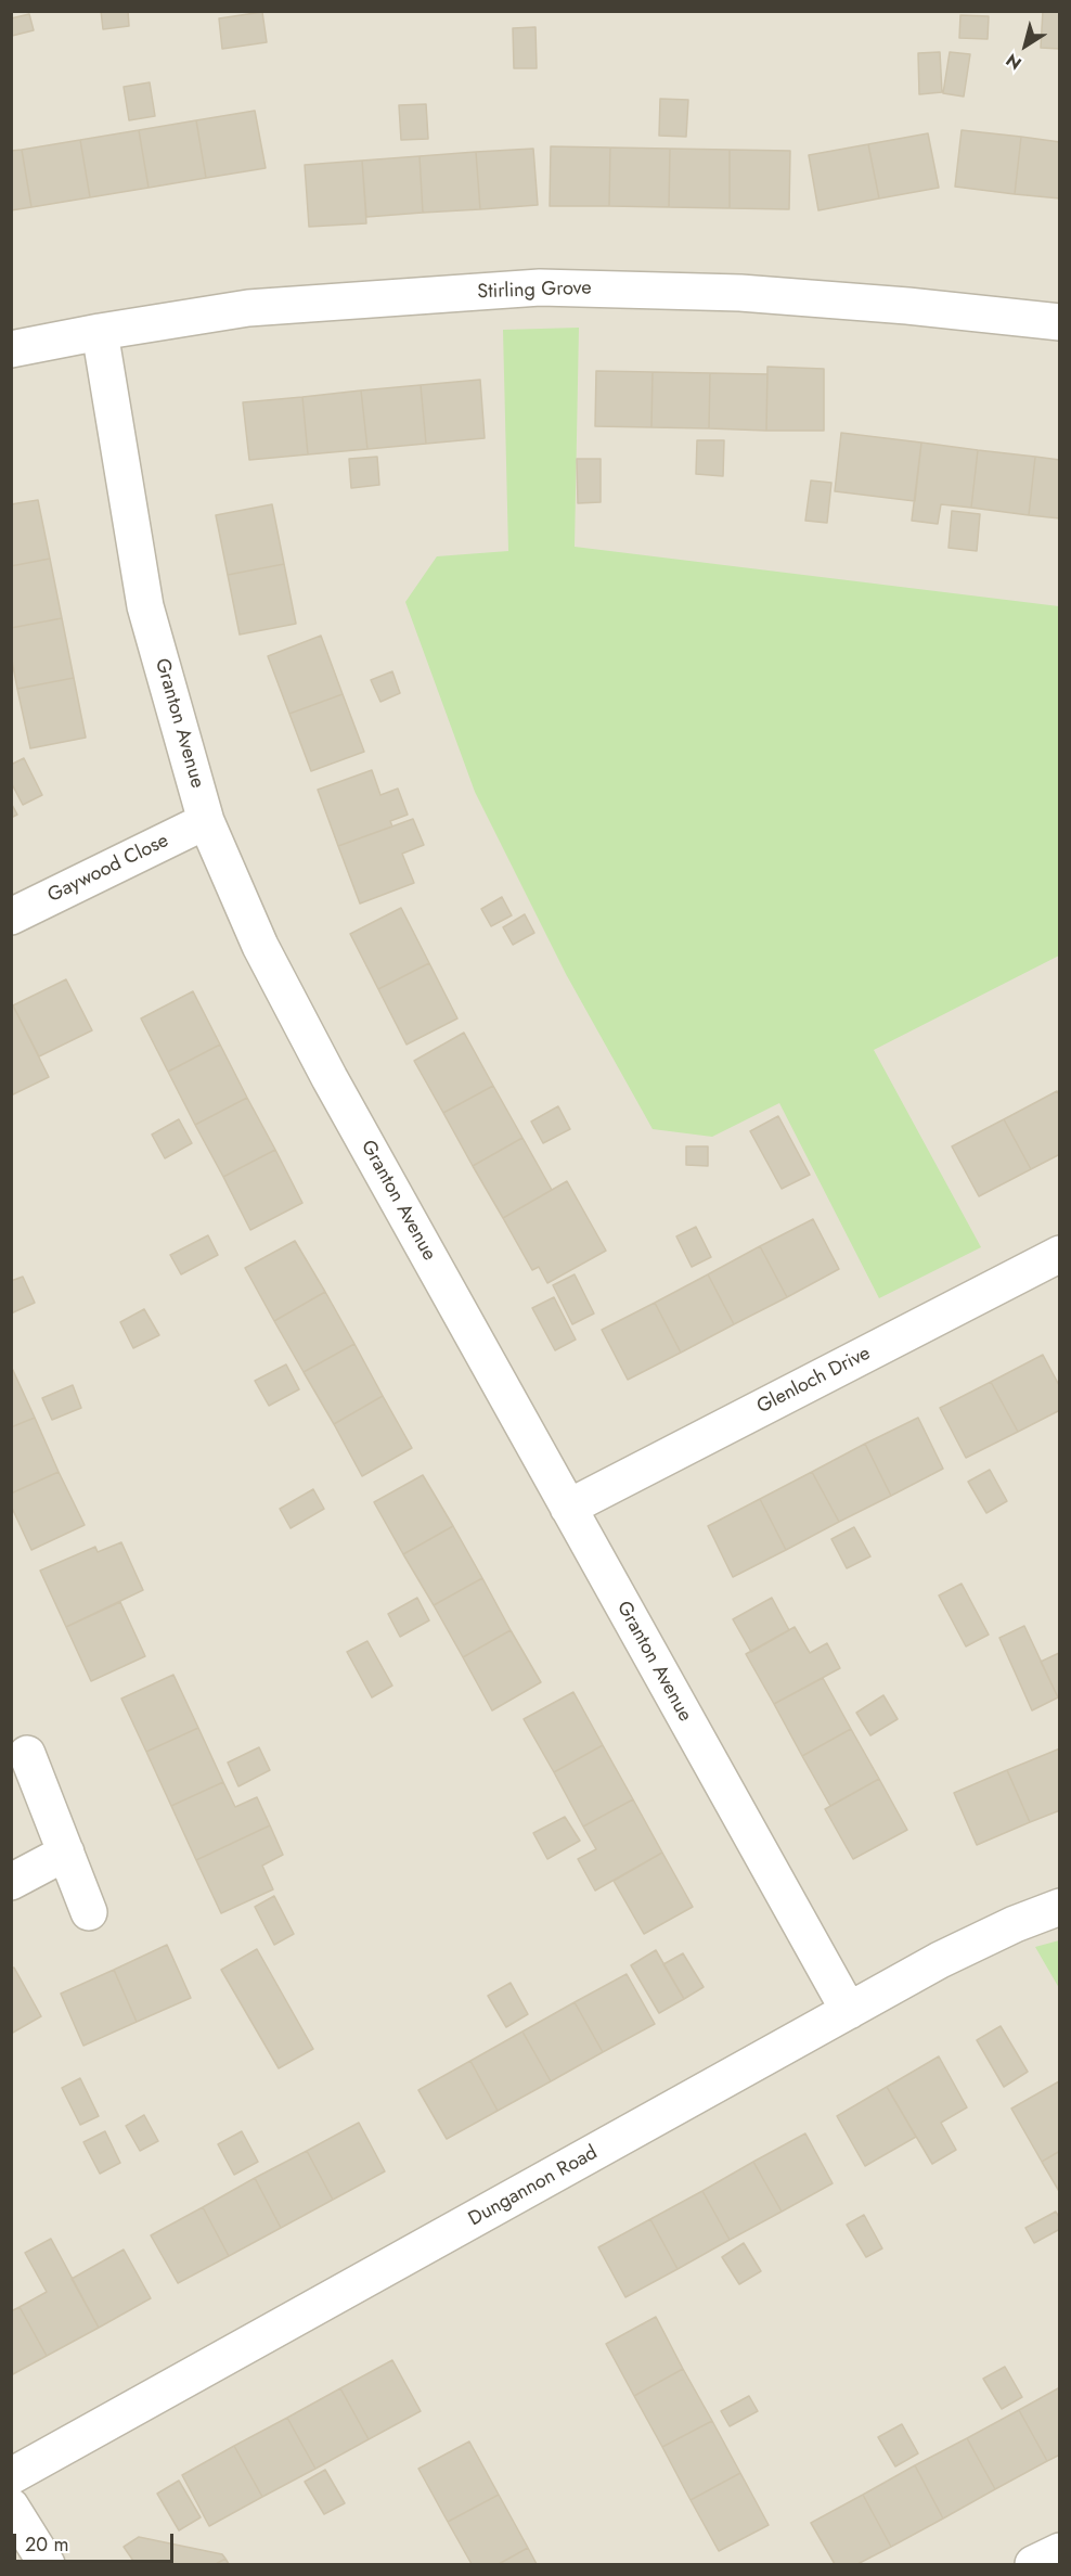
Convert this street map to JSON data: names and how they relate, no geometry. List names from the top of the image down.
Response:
{
  "streets": {
    "street": [
      "Stirling Grove",
      "Granton Avenue",
      "Gaywood Close",
      "Glenloch Drive",
      "Dungannon Road"
    ]
  },
  "crossings": [
    ["Stirling Grove", "Granton Avenue"],
    ["Granton Avenue", "Gaywood Close"],
    ["Granton Avenue", "Glenloch Drive"],
    ["Granton Avenue", "Dungannon Road"]
  ],
  "scale_bar": "20 m",
  "north": "bottom left"
}
